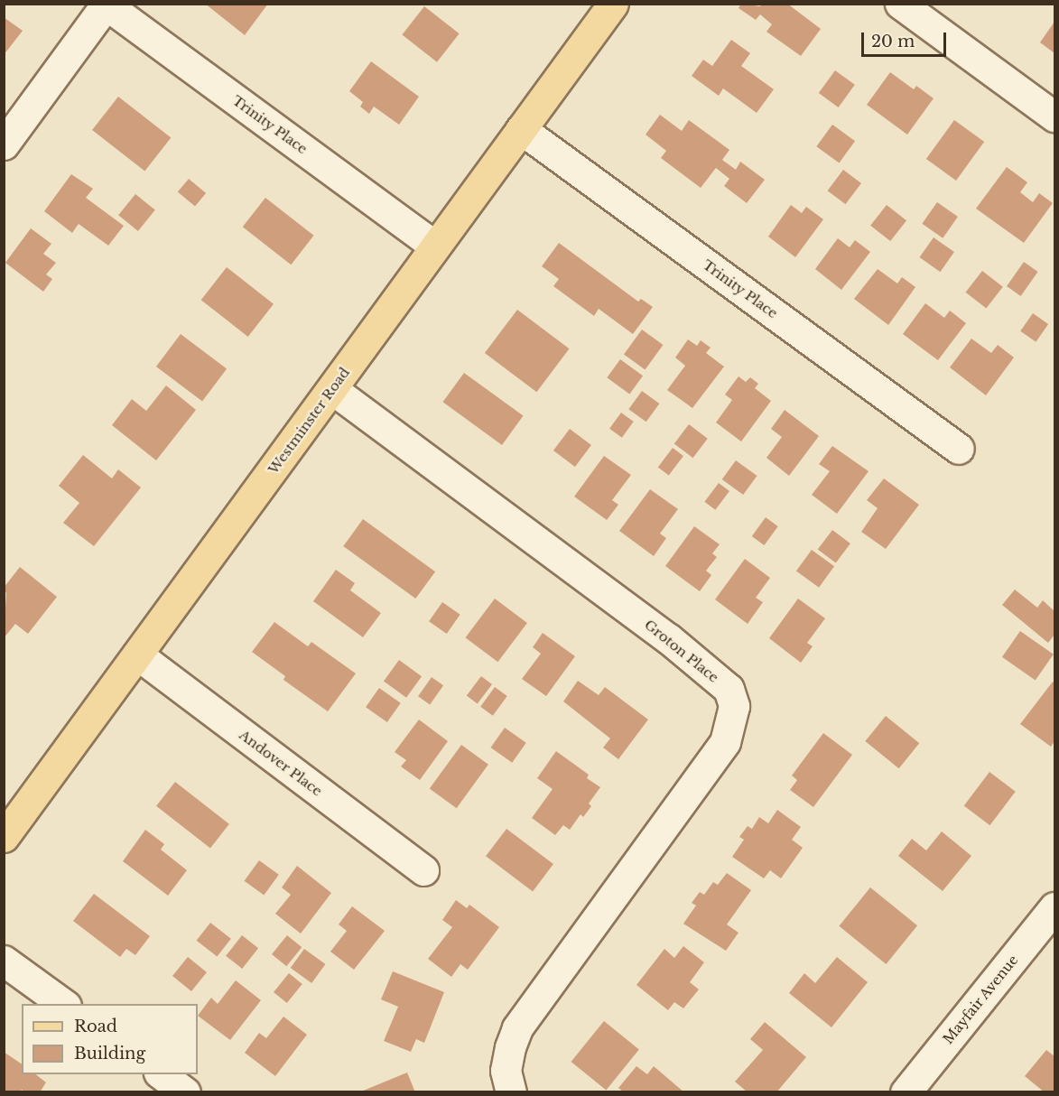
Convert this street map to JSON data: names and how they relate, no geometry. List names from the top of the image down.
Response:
{
  "streets": {
    "main road": ["Westminster Road"],
    "street": [
      "Trinity Place",
      "Groton Place",
      "Andover Place",
      "Mayfair Avenue"
    ]
  },
  "crossings": [
    ["Trinity Place", "Westminster Road"],
    ["Westminster Road", "Groton Place"],
    ["Westminster Road", "Andover Place"]
  ],
  "legend": ["Road", "Building"],
  "scale_bar": "20 m"
}
